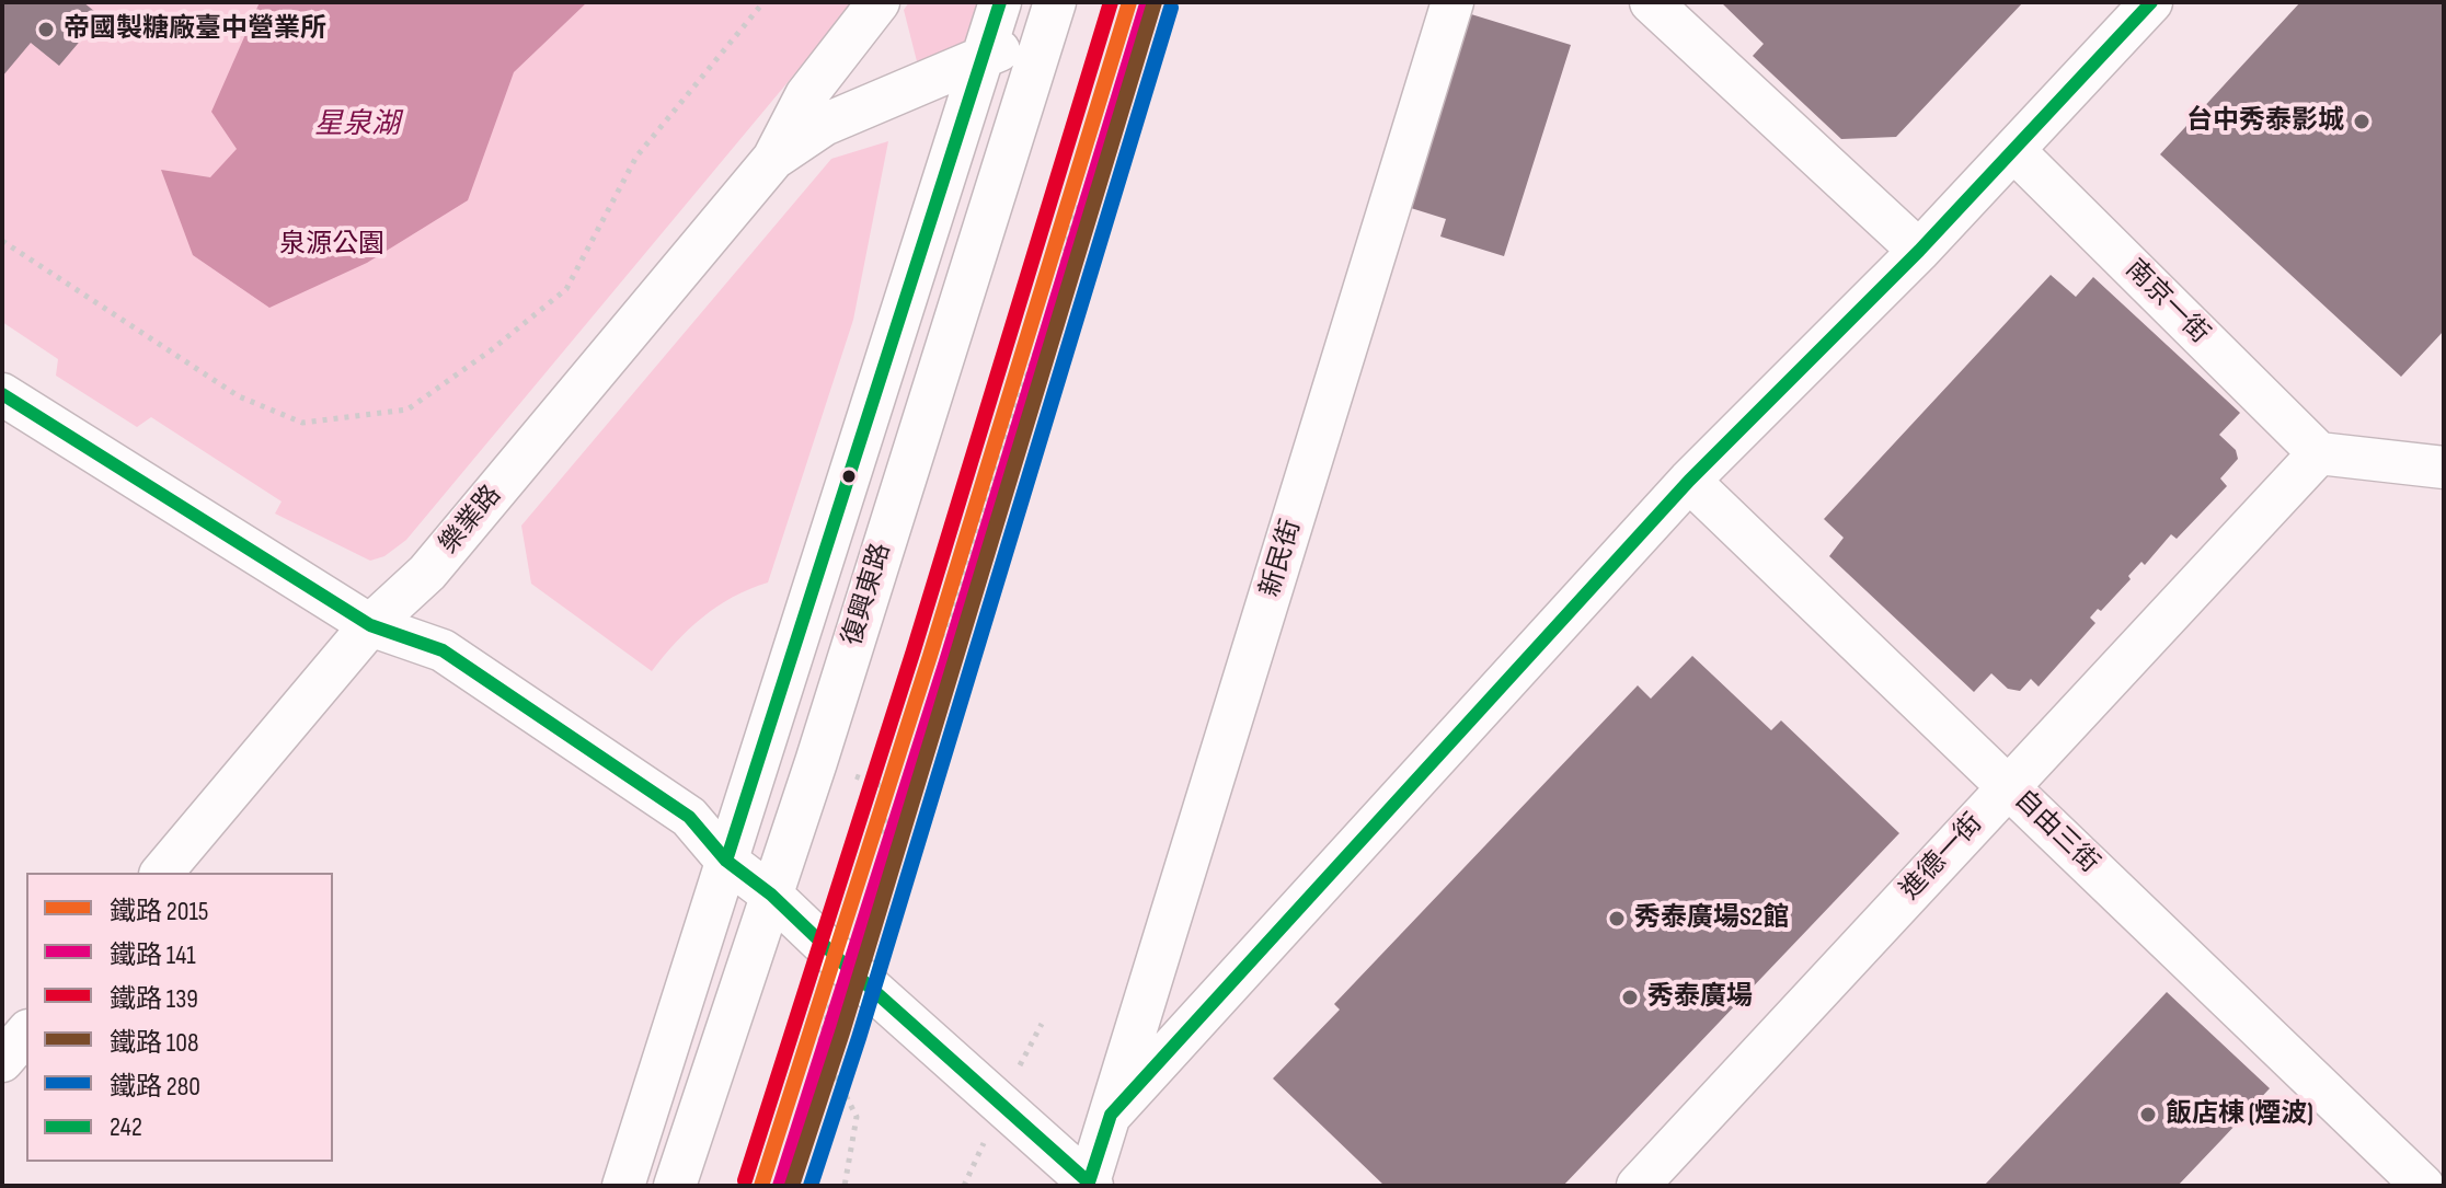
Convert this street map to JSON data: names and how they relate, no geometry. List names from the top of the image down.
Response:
{
  "streets": {
    "street": [
      "南京一街",
      "樂業路",
      "新民街",
      "復興東路",
      "自由三街",
      "進德一街"
    ]
  },
  "crossings": [
    ["南京一街", "進德一街"],
    ["樂業路", "復興東路"],
    ["自由三街", "進德一街"]
  ],
  "water": ["星泉湖"],
  "parks": ["泉源公園"],
  "places": [
    "帝國製糖廠臺中營業所",
    "台中秀泰影城",
    "秀泰廣場S2館",
    "秀泰廣場",
    "飯店棟 (煙波)"
  ],
  "lines": [
    "rail line 2015",
    "rail line 139",
    "rail line 108",
    "transit line 242",
    "rail line 141",
    "rail line 280"
  ],
  "legend": [
    "鐵路 2015",
    "鐵路 141",
    "鐵路 139",
    "鐵路 108",
    "鐵路 280",
    "242"
  ]
}
